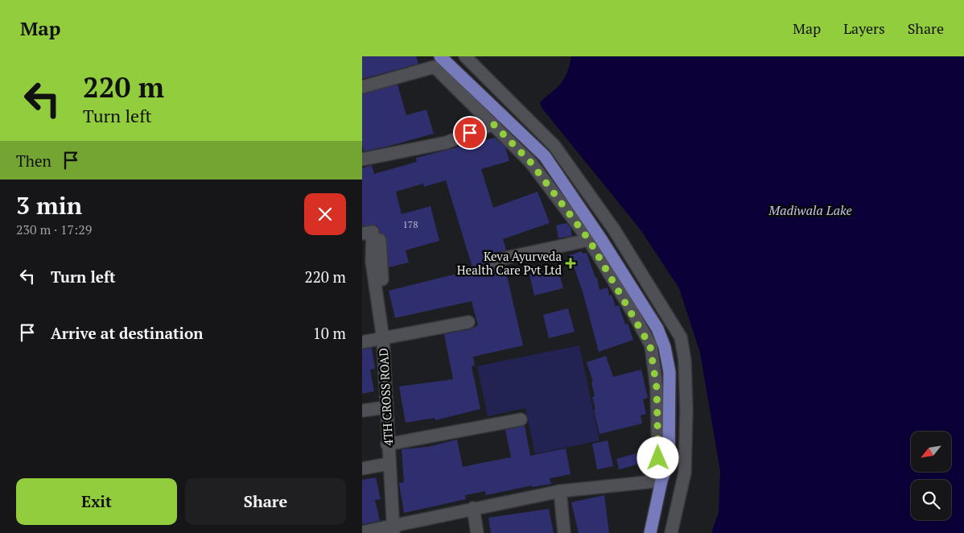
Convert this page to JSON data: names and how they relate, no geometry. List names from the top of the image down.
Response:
{
  "streets": {
    "street": ["4TH CROSS ROAD"]
  },
  "water": ["Madiwala Lake"],
  "places": {
    "health": ["Keva Ayurveda Health Care Pvt Ltd"]
  },
  "house_numbers": ["178"],
  "north": "bottom left",
  "page": {
    "header": "Map",
    "nav": ["Map", "Layers", "Share"],
    "turn": ["220 m", "Turn left"],
    "then": "Then",
    "heading": ["3 min", "230 m · 17:29"],
    "list": [
      {
        "name": "Turn left",
        "value": "220 m"
      },
      {
        "name": "Arrive at destination",
        "value": "10 m"
      }
    ],
    "buttons": ["Exit", "Share"]
  }
}
